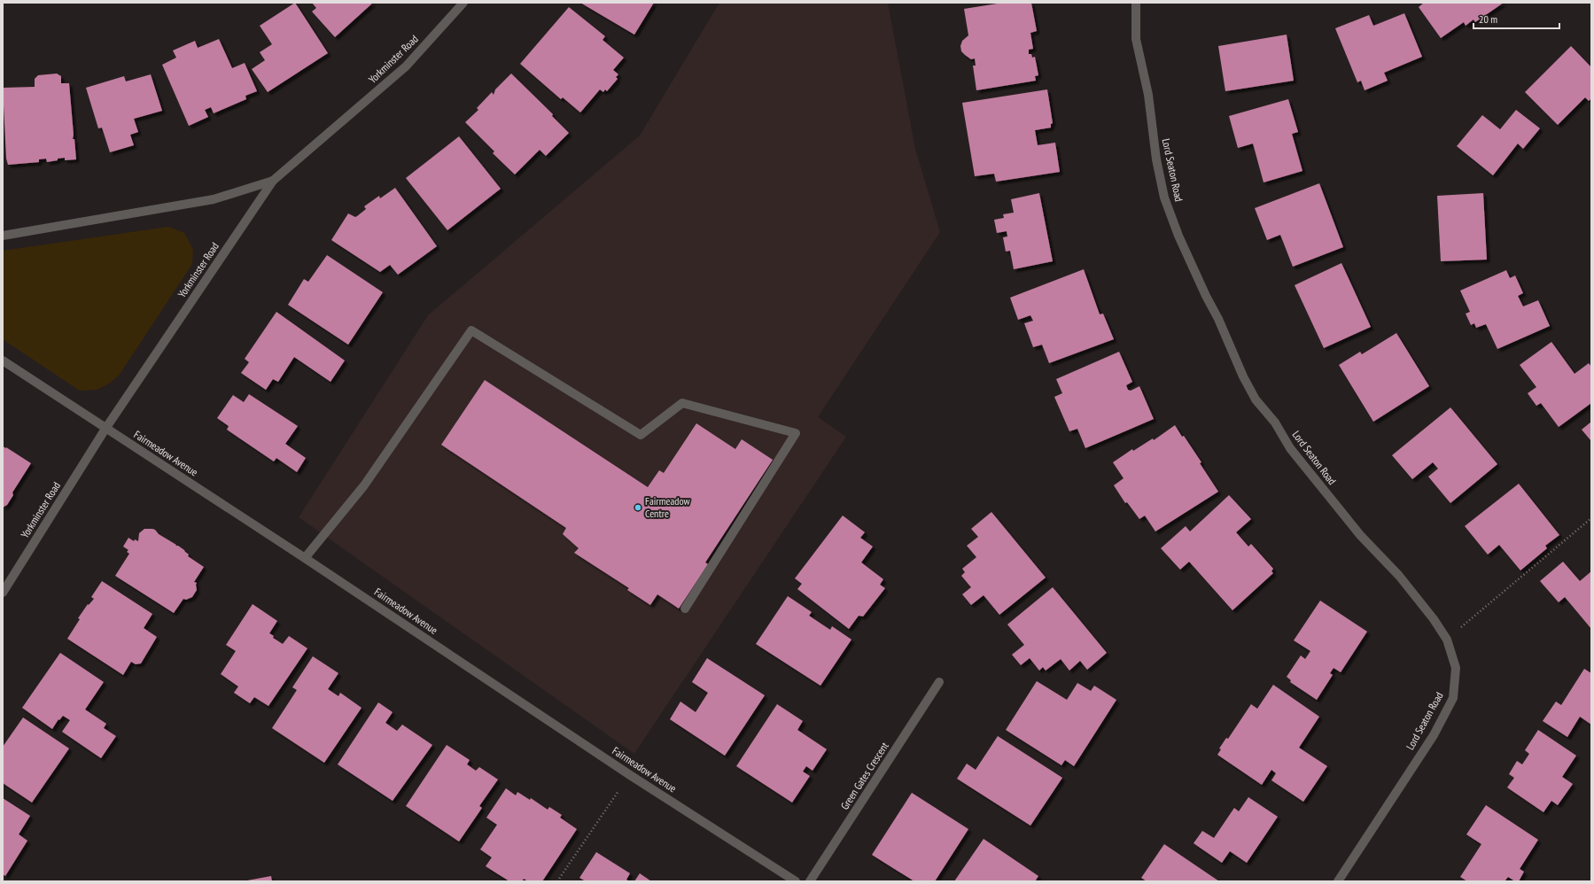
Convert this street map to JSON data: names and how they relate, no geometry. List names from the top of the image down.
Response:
{
  "streets": {
    "street": [
      "Yorkminster Road",
      "Lord Seaton Road",
      "Fairmeadow Avenue",
      "Green Gates Crescent"
    ]
  },
  "crossings": [
    ["Yorkminster Road", "Fairmeadow Avenue"]
  ],
  "places": ["Fairmeadow Centre"],
  "scale_bar": "20 m"
}
